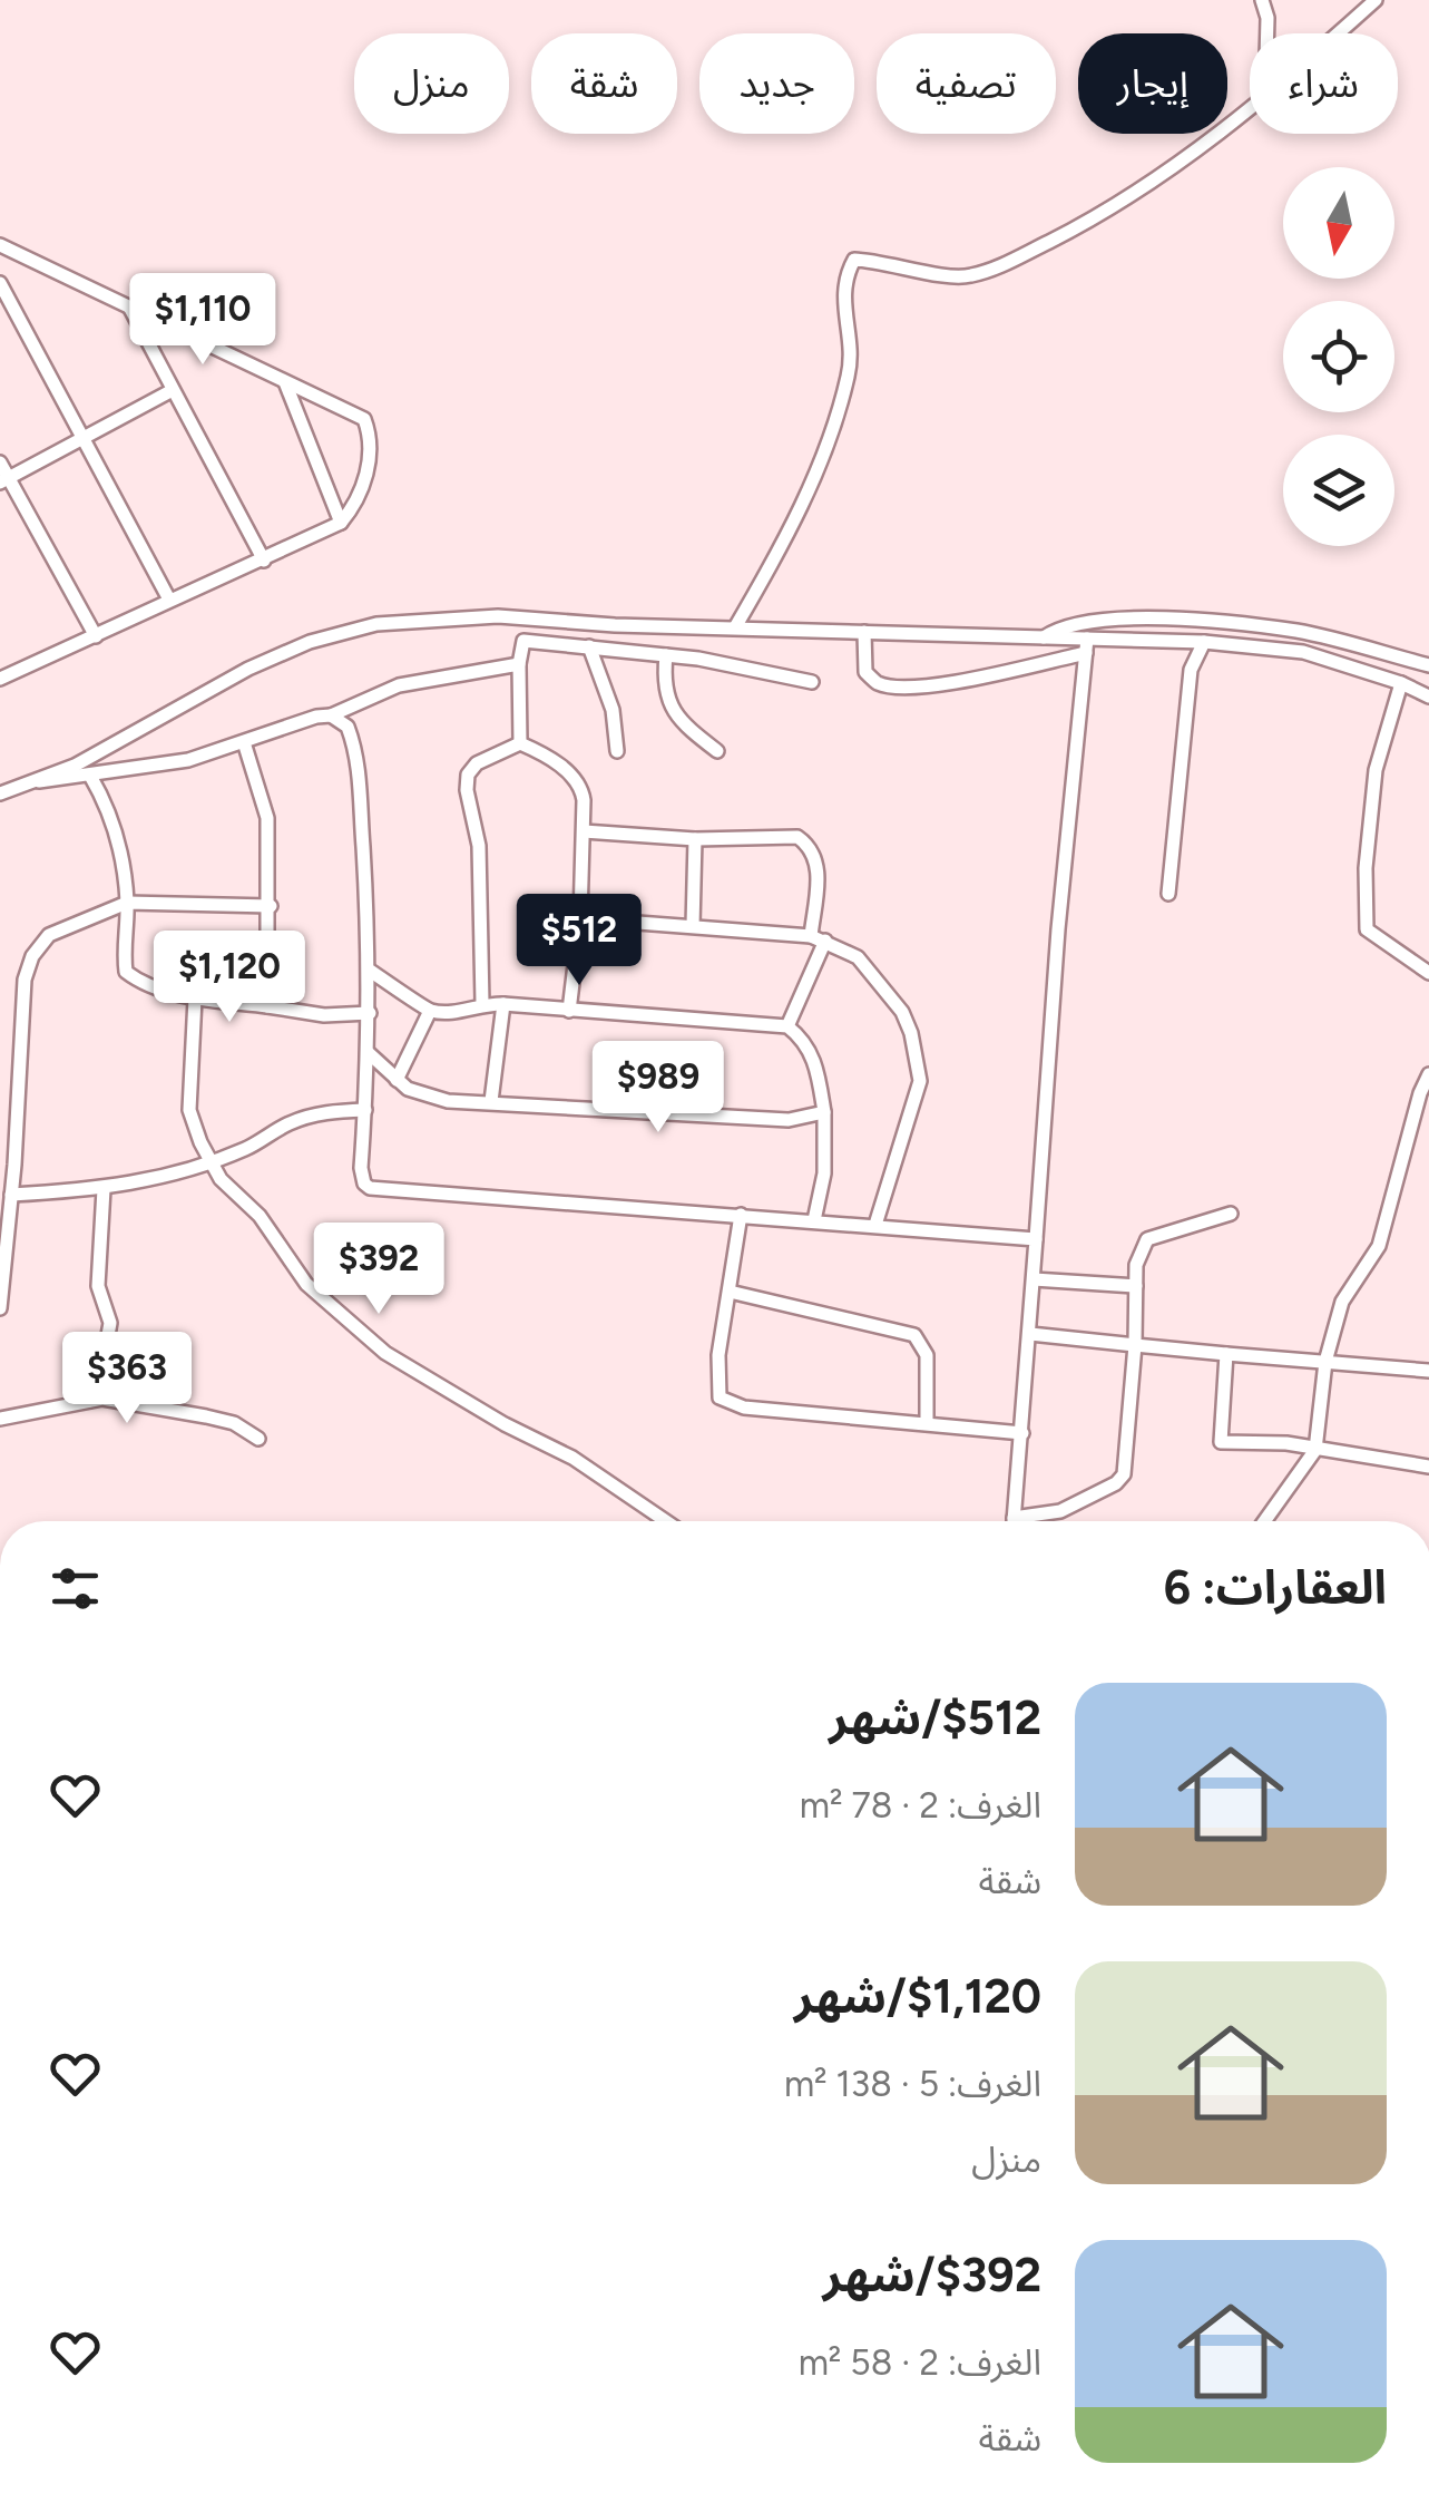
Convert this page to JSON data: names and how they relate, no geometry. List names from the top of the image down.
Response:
{
  "north": "bottom",
  "page": {
    "chip": [
      "شراء",
      "إيجار",
      "تصفية",
      "جديد",
      "شقة",
      "منزل"
    ],
    "price": [
      "$1,110",
      "$512",
      "$1,120",
      "$989",
      "$392",
      "$363"
    ],
    "heading": "العقارات: 6",
    "list": [
      {
        "name": "$512/شهر",
        "note": "الغرف: 2 · 78 m² · شقة"
      },
      {
        "name": "$1,120/شهر",
        "note": "الغرف: 5 · 138 m² · منزل"
      },
      {
        "name": "$392/شهر",
        "note": "الغرف: 2 · 58 m² · شقة"
      }
    ]
  }
}
